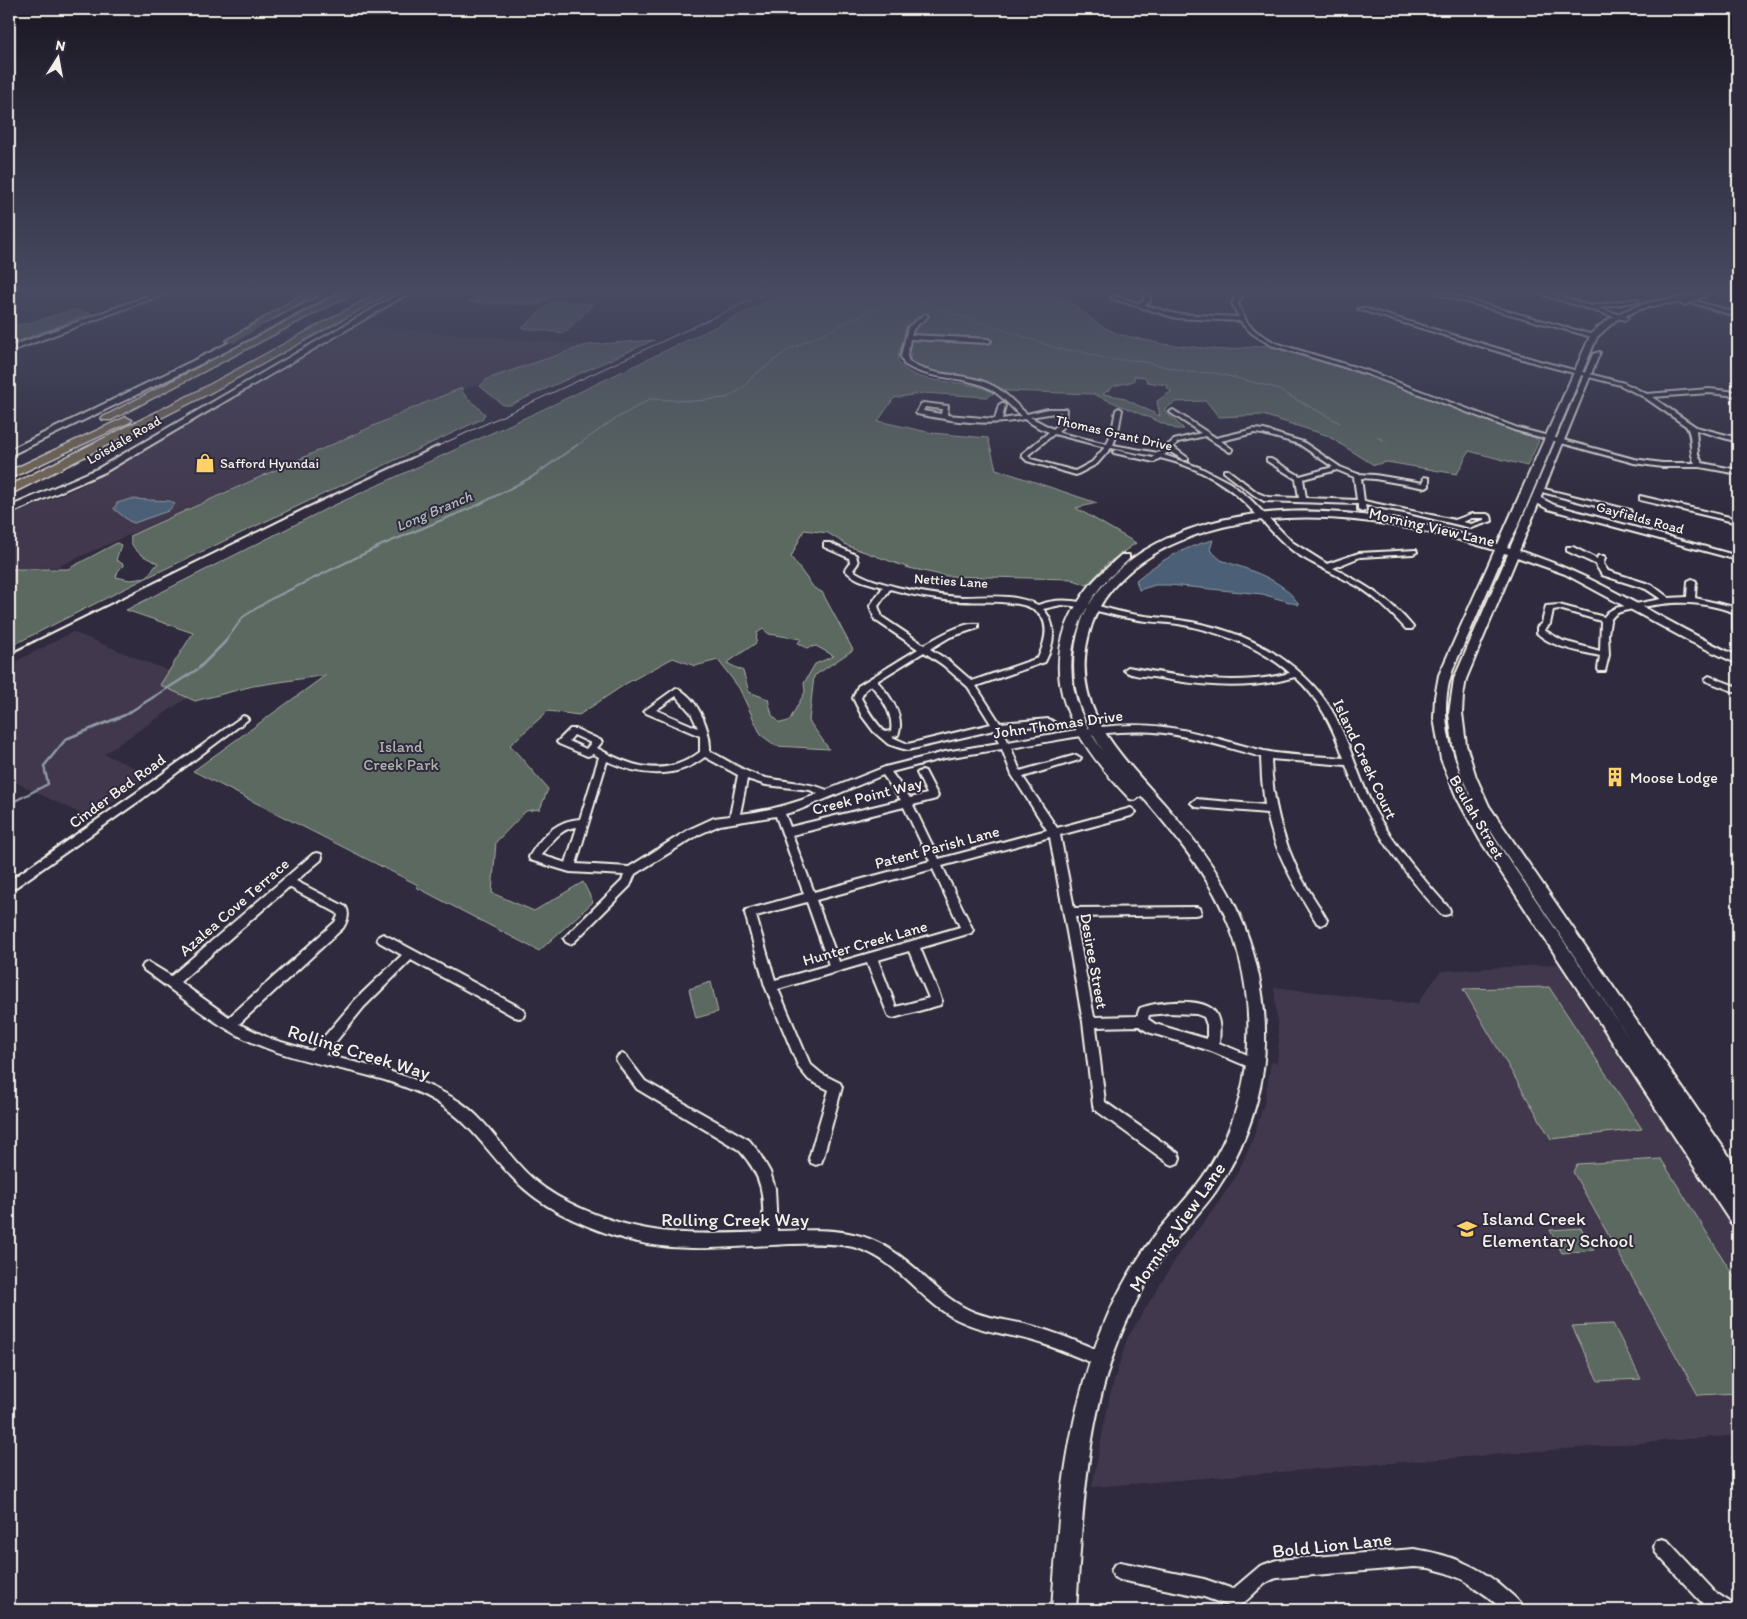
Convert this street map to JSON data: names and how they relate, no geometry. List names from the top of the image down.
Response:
{
  "streets": {
    "main road": ["Loisdale Road", "Morning View Lane", "Beulah Street"],
    "street": [
      "Thomas Grant Drive",
      "Gayfields Road",
      "Netties Lane",
      "John Thomas Drive",
      "Island Creek Court",
      "Cinder Bed Road",
      "Creek Point Way",
      "Patent Parish Lane",
      "Azalea Cove Terrace",
      "Hunter Creek Lane",
      "Desiree Street",
      "Rolling Creek Way",
      "Bold Lion Lane"
    ]
  },
  "crossings": [
    ["Thomas Grant Drive", "Morning View Lane"],
    ["Gayfields Road", "Beulah Street"],
    ["Morning View Lane", "John Thomas Drive"],
    ["Morning View Lane", "Island Creek Court"],
    ["Morning View Lane", "Beulah Street"],
    ["Morning View Lane", "Rolling Creek Way"],
    ["Netties Lane", "Desiree Street"],
    ["John Thomas Drive", "Island Creek Court"],
    ["John Thomas Drive", "Desiree Street"],
    ["Patent Parish Lane", "Hunter Creek Lane"],
    ["Patent Parish Lane", "Desiree Street"],
    ["Azalea Cove Terrace", "Rolling Creek Way"]
  ],
  "water": ["Long Branch"],
  "parks": ["Island Creek Park"],
  "places": {
    "shop": ["Safford Hyundai"],
    "building": ["Moose Lodge"],
    "school or university": ["Island Creek Elementary School"]
  },
  "north": "top"
}
